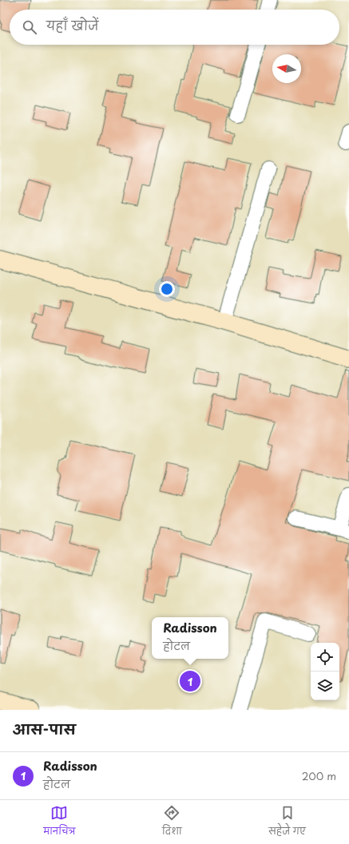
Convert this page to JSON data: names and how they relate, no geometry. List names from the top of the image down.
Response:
{
  "north": "left",
  "page": {
    "search": "यहाँ खोजें",
    "popup": ["Radisson", "होटल"],
    "pins": "1",
    "heading": "आस-पास",
    "list": [
      {
        "mark": "1",
        "name": "Radisson",
        "note": "होटल",
        "value": "200 m"
      }
    ],
    "nav": ["मानचित्र", "दिशा", "सहेजे गए"]
  }
}
